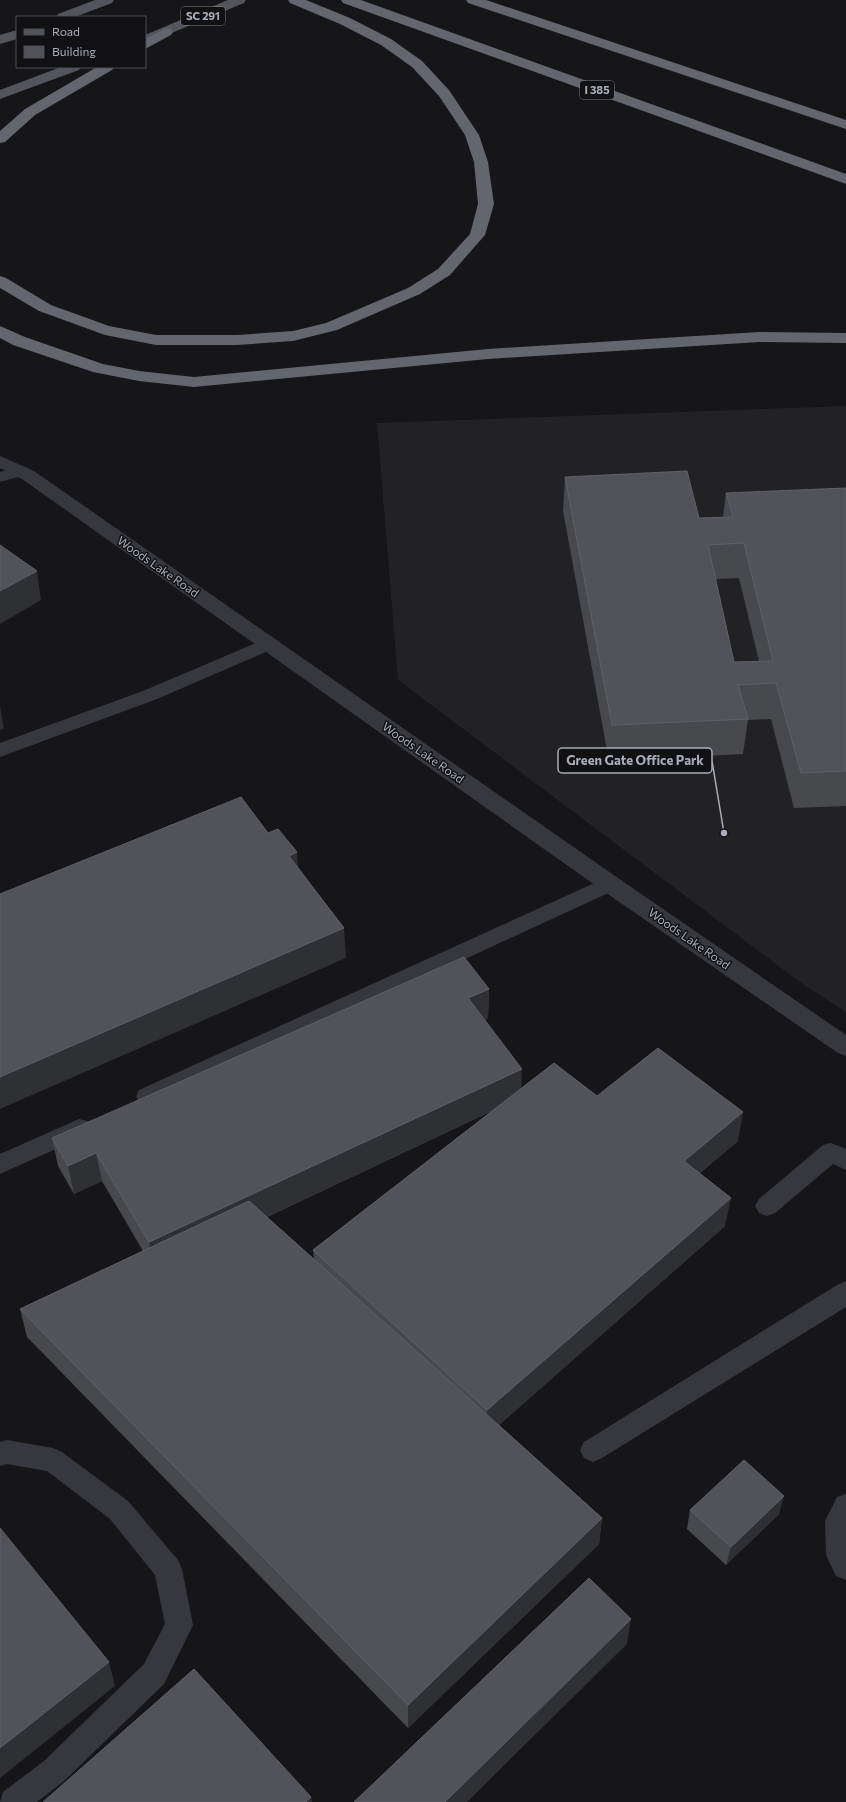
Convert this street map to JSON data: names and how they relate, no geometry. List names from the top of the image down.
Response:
{
  "streets": {
    "highway": ["I 385"],
    "main road": ["SC 291"],
    "street": ["Woods Lake Road"]
  },
  "places": ["Green Gate Office Park"],
  "legend": ["Road", "Building"]
}
